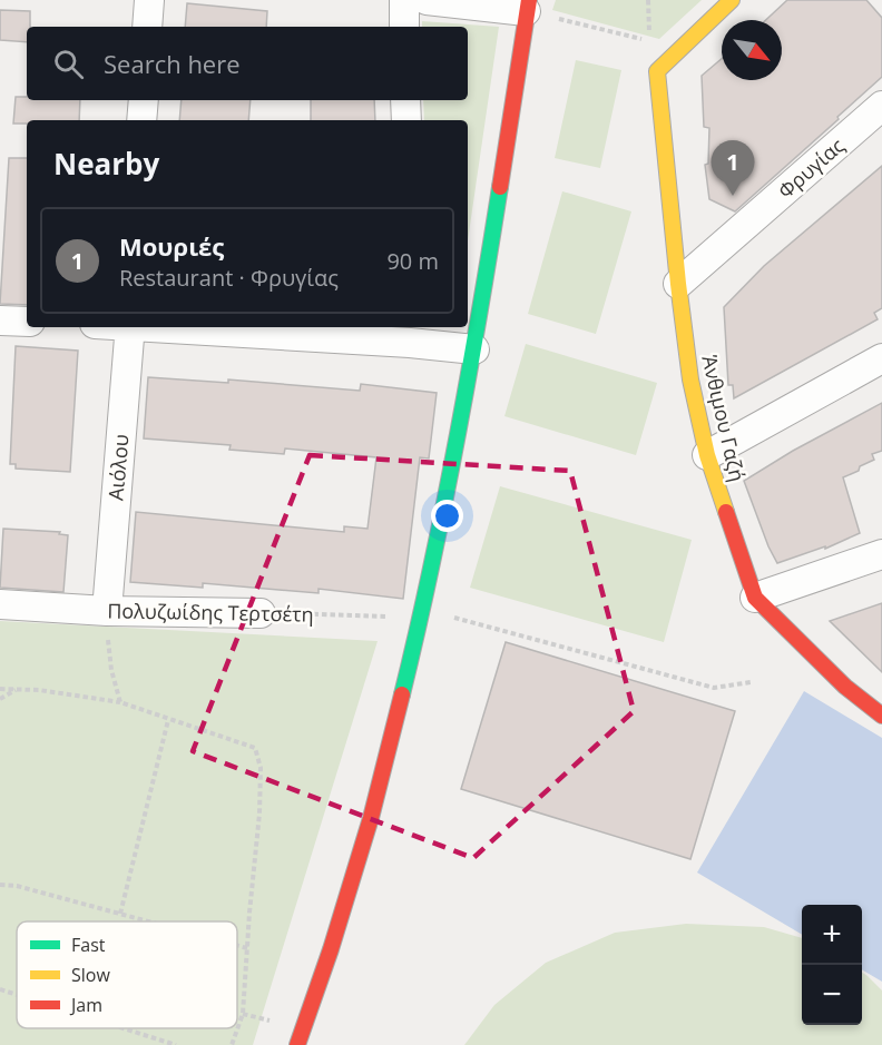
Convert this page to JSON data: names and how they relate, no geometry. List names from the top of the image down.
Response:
{
  "streets": {
    "street": [
      "Φρυγίας",
      "Άνθιμου Γαζή",
      "Αιόλου",
      "Πολυζωίδης Τερτσέτη"
    ]
  },
  "crossings": [
    ["Φρυγίας", "Άνθιμου Γαζή"],
    ["Αιόλου", "Πολυζωίδης Τερτσέτη"]
  ],
  "legend": ["Fast", "Slow", "Jam"],
  "north": "bottom right",
  "page": {
    "search": "Search here",
    "heading": "Nearby",
    "pins": "1",
    "list": [
      {
        "mark": "1",
        "name": "Μουριές",
        "note": "Restaurant · Φρυγίας",
        "value": "90 m"
      }
    ],
    "map_buttons": ["+", "−"]
  }
}
